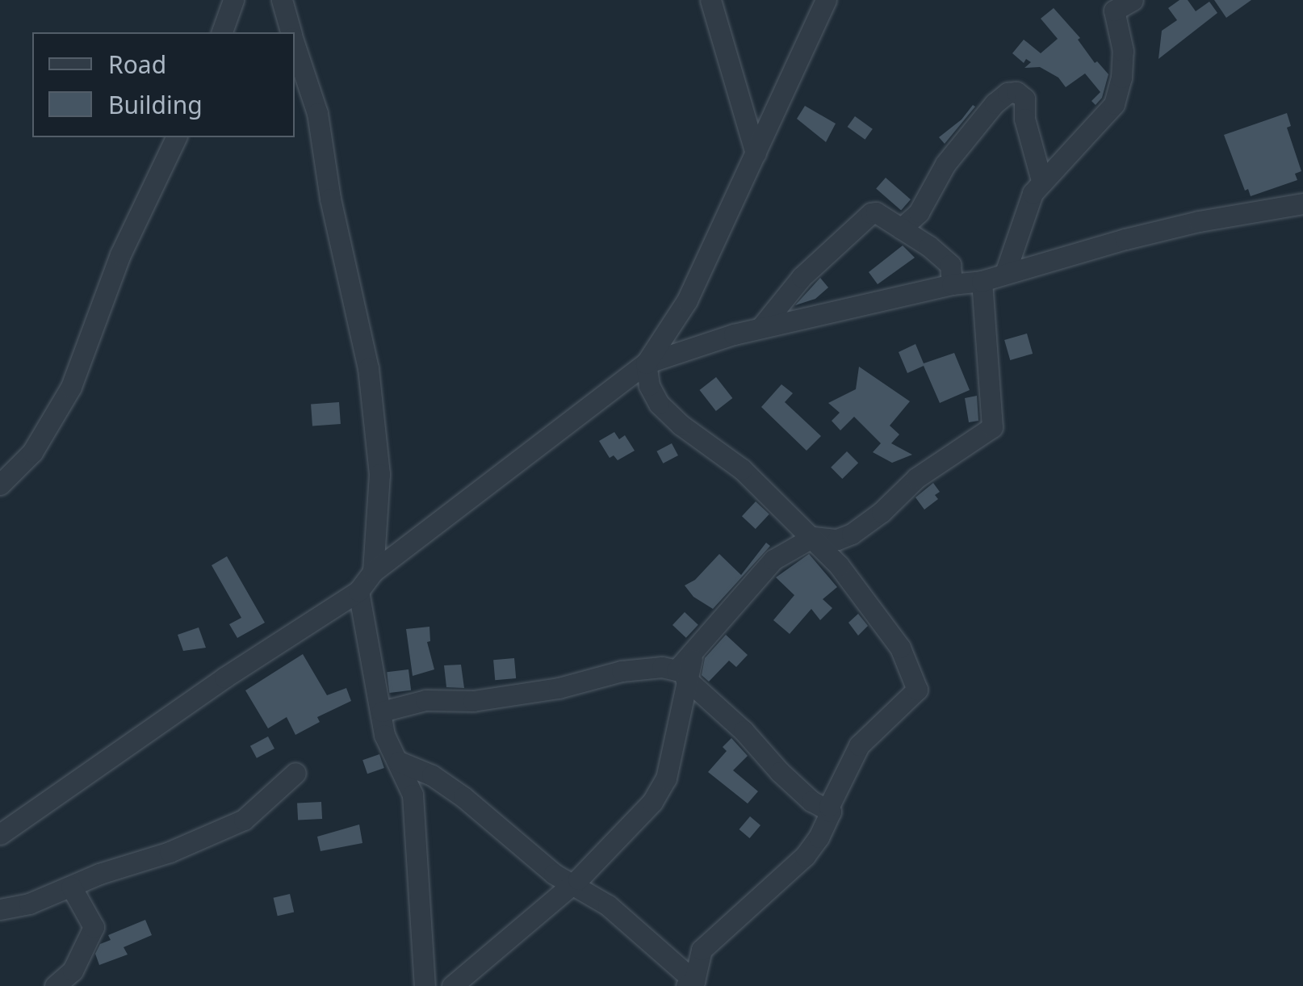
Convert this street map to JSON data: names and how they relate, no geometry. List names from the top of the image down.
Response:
{
  "legend": ["Road", "Building"]
}
